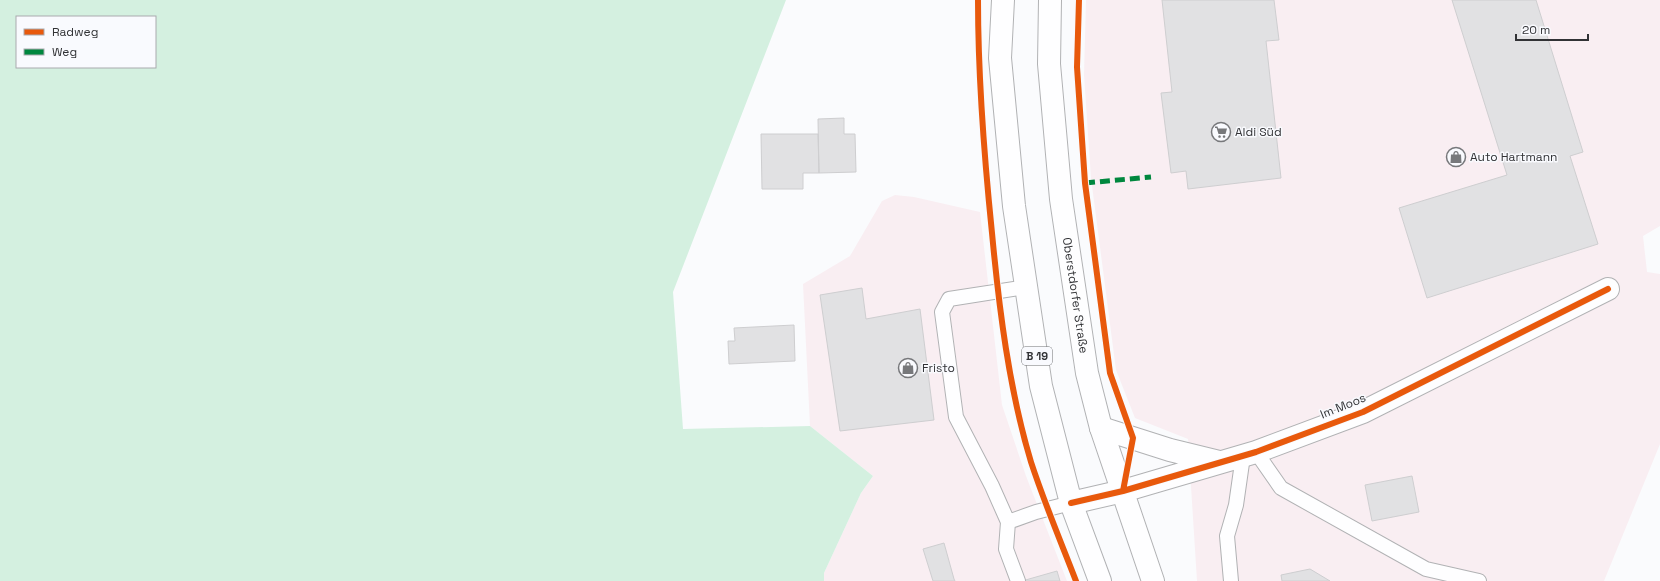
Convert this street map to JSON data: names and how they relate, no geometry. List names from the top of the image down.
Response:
{
  "streets": {
    "main road": ["Oberstdorfer Straße", "B 19", "Im Moos"]
  },
  "crossings": [
    ["Oberstdorfer Straße", "Im Moos"],
    ["B 19", "Im Moos"]
  ],
  "places": {
    "supermarket": ["Aldi Süd"],
    "shop": ["Auto Hartmann", "Fristo"]
  },
  "legend": ["Radweg", "Weg"],
  "scale_bar": "20 m"
}
